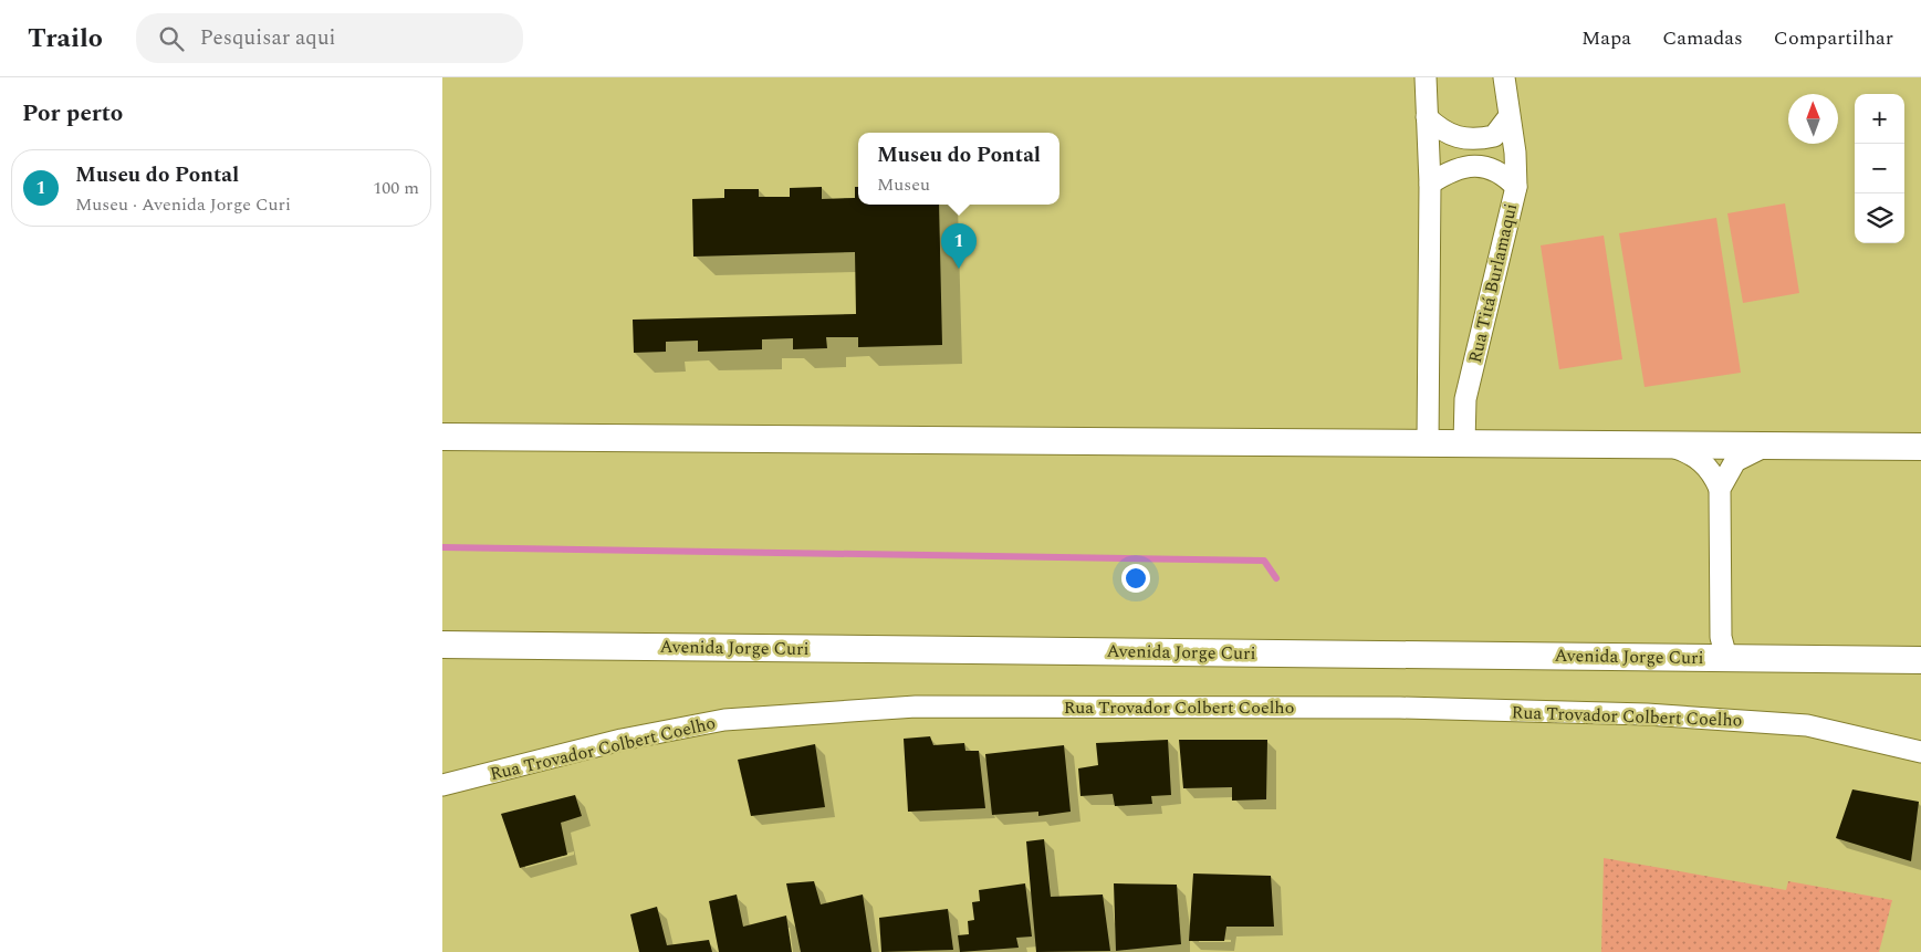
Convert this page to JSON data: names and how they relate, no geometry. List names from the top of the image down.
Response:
{
  "streets": {
    "street": ["Rua Titá Burlamaqui", "Avenida Jorge Curi", "Rua Trovador Colbert Coelho"]
  },
  "north": "top",
  "page": {
    "header": "Trailo",
    "search": "Pesquisar aqui",
    "nav": ["Mapa", "Camadas", "Compartilhar"],
    "heading": "Por perto",
    "map_buttons": ["+", "−"],
    "popup": ["Museu do Pontal", "Museu"],
    "list": [
      {
        "mark": "1",
        "name": "Museu do Pontal",
        "note": "Museu · Avenida Jorge Curi",
        "value": "100 m"
      }
    ],
    "pins": "1"
  }
}
